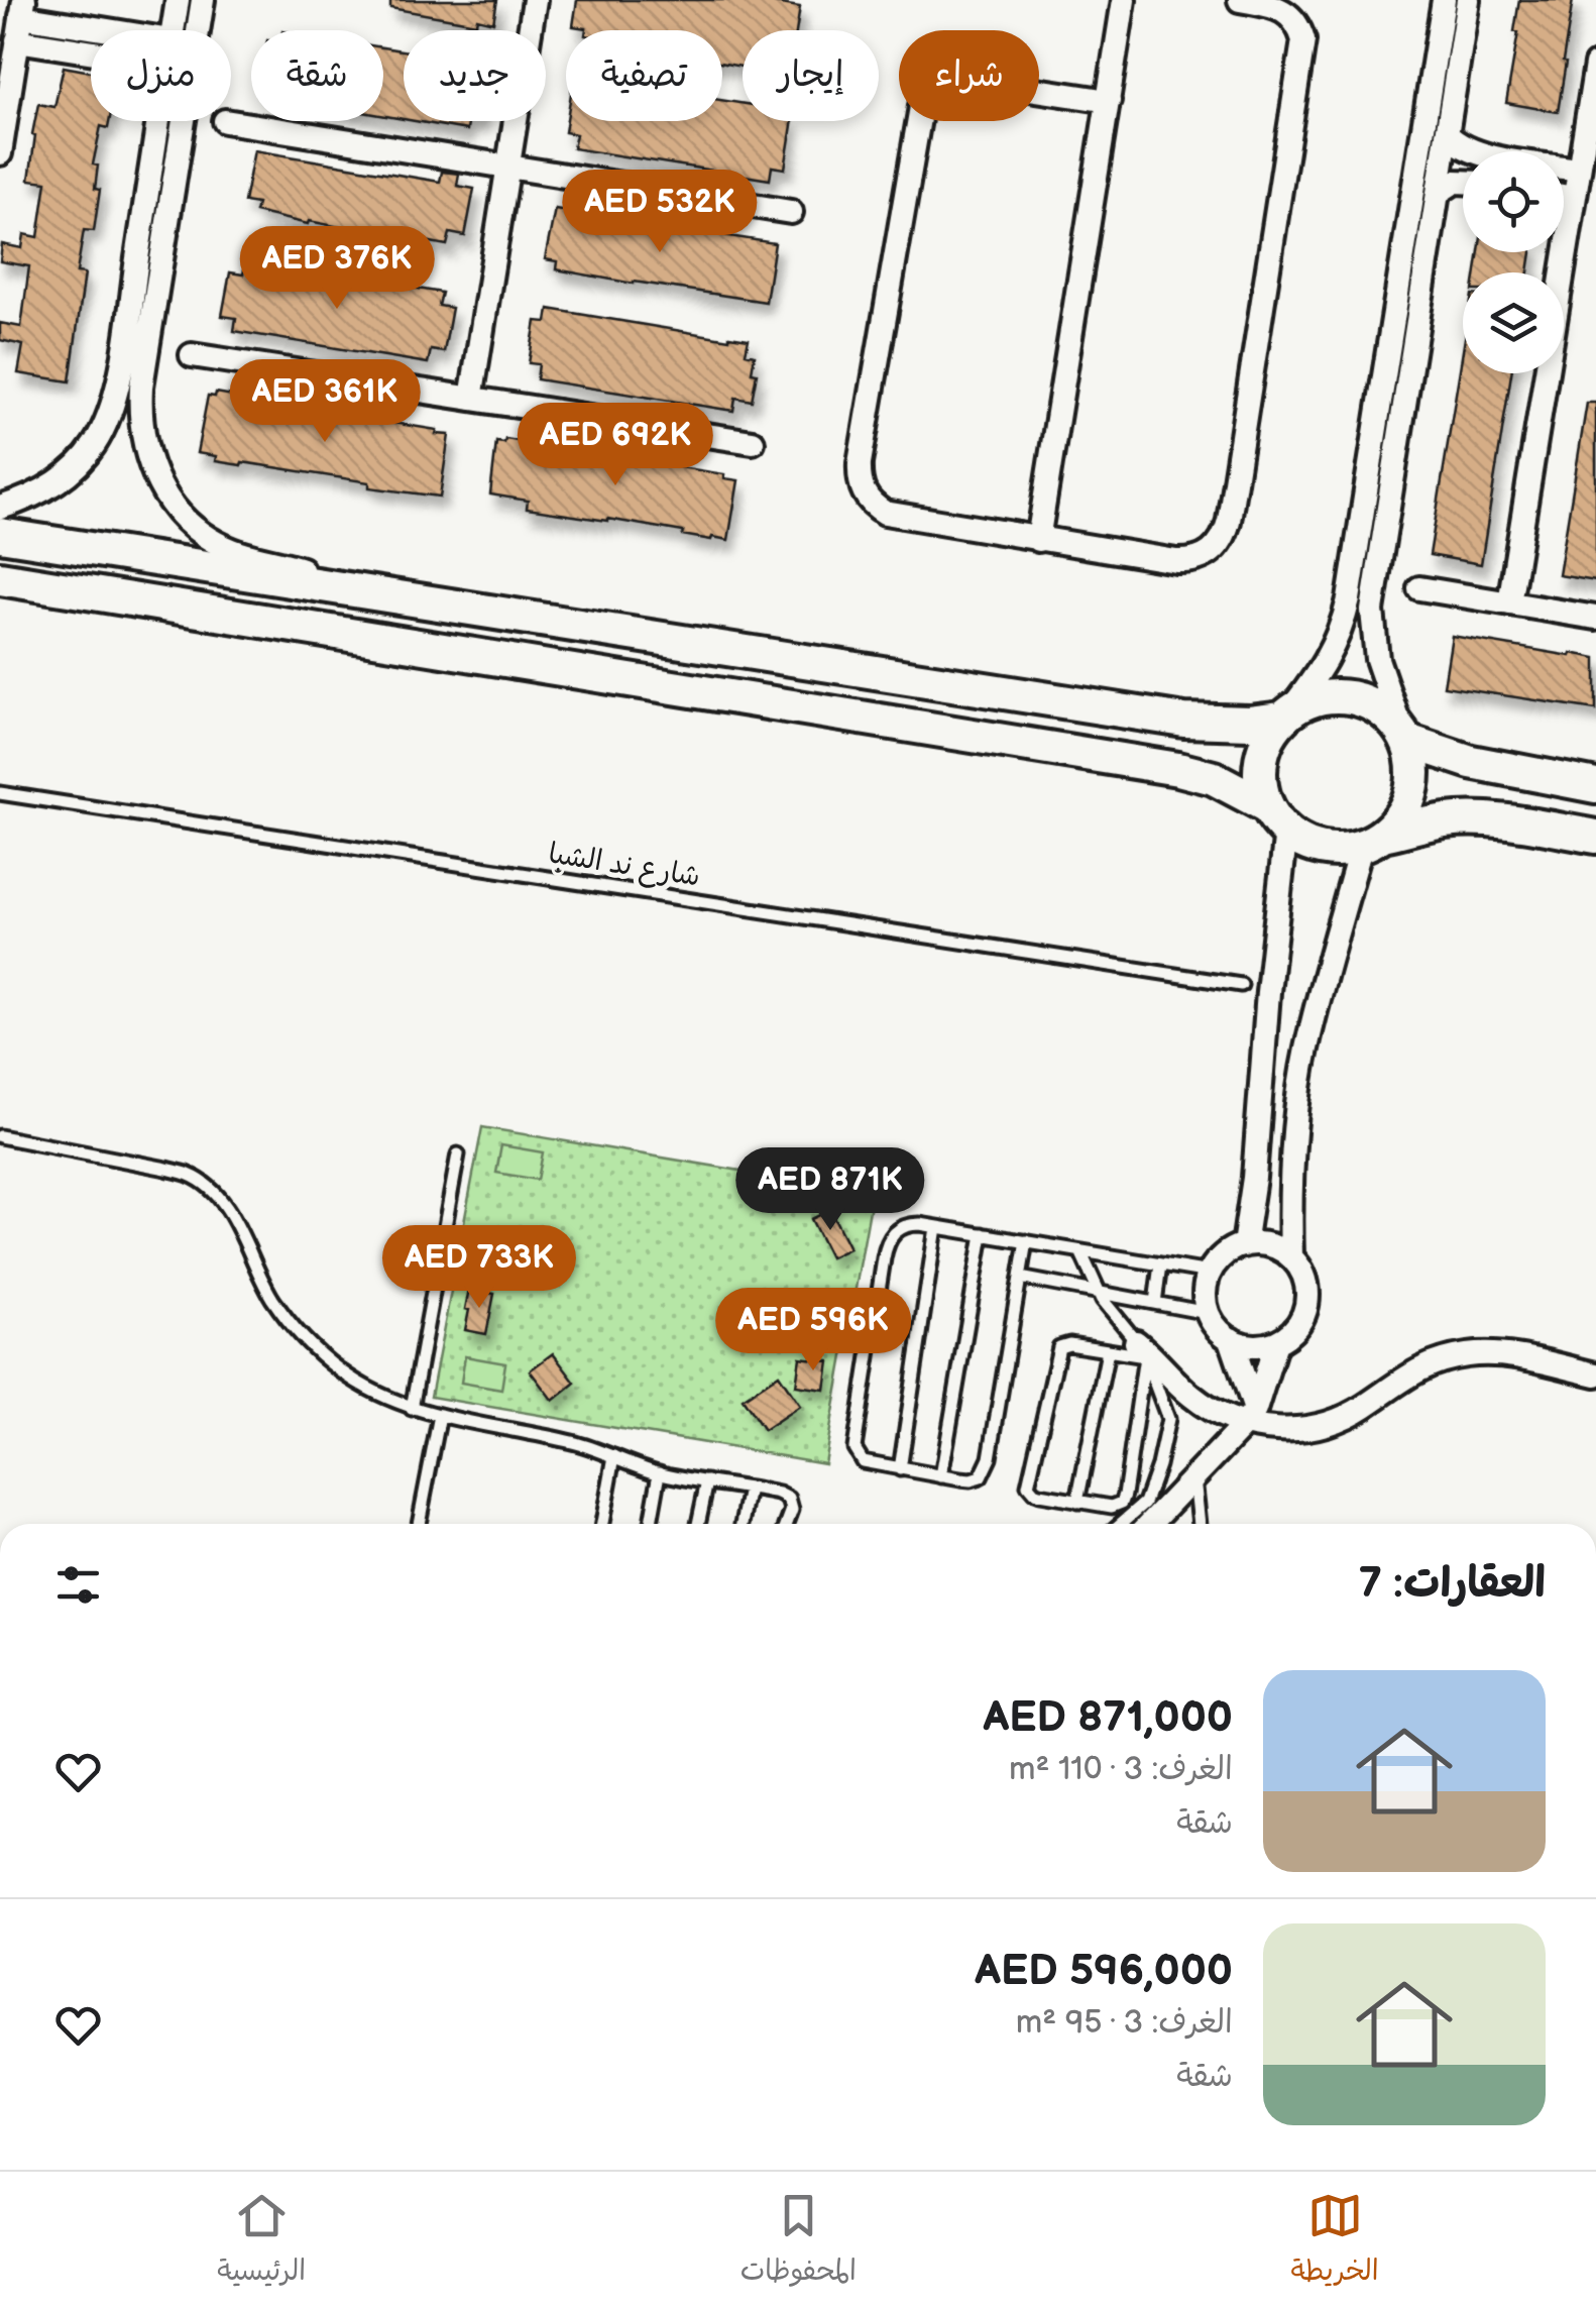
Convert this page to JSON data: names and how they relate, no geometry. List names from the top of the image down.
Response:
{
  "streets": {
    "lane": ["شارع ند الشبا"]
  },
  "page": {
    "chip": [
      "شراء",
      "إيجار",
      "تصفية",
      "جديد",
      "شقة",
      "منزل"
    ],
    "price": [
      "AED 532K",
      "AED 376K",
      "AED 361K",
      "AED 692K",
      "AED 871K",
      "AED 733K",
      "AED 596K"
    ],
    "heading": "العقارات: 7",
    "list": [
      {
        "name": "AED 871,000",
        "note": "الغرف: 3 · 110 m² · شقة"
      },
      {
        "name": "AED 596,000",
        "note": "الغرف: 3 · 95 m² · شقة"
      }
    ],
    "tabs": ["الخريطة", "المحفوظات", "الرئيسية"]
  }
}
